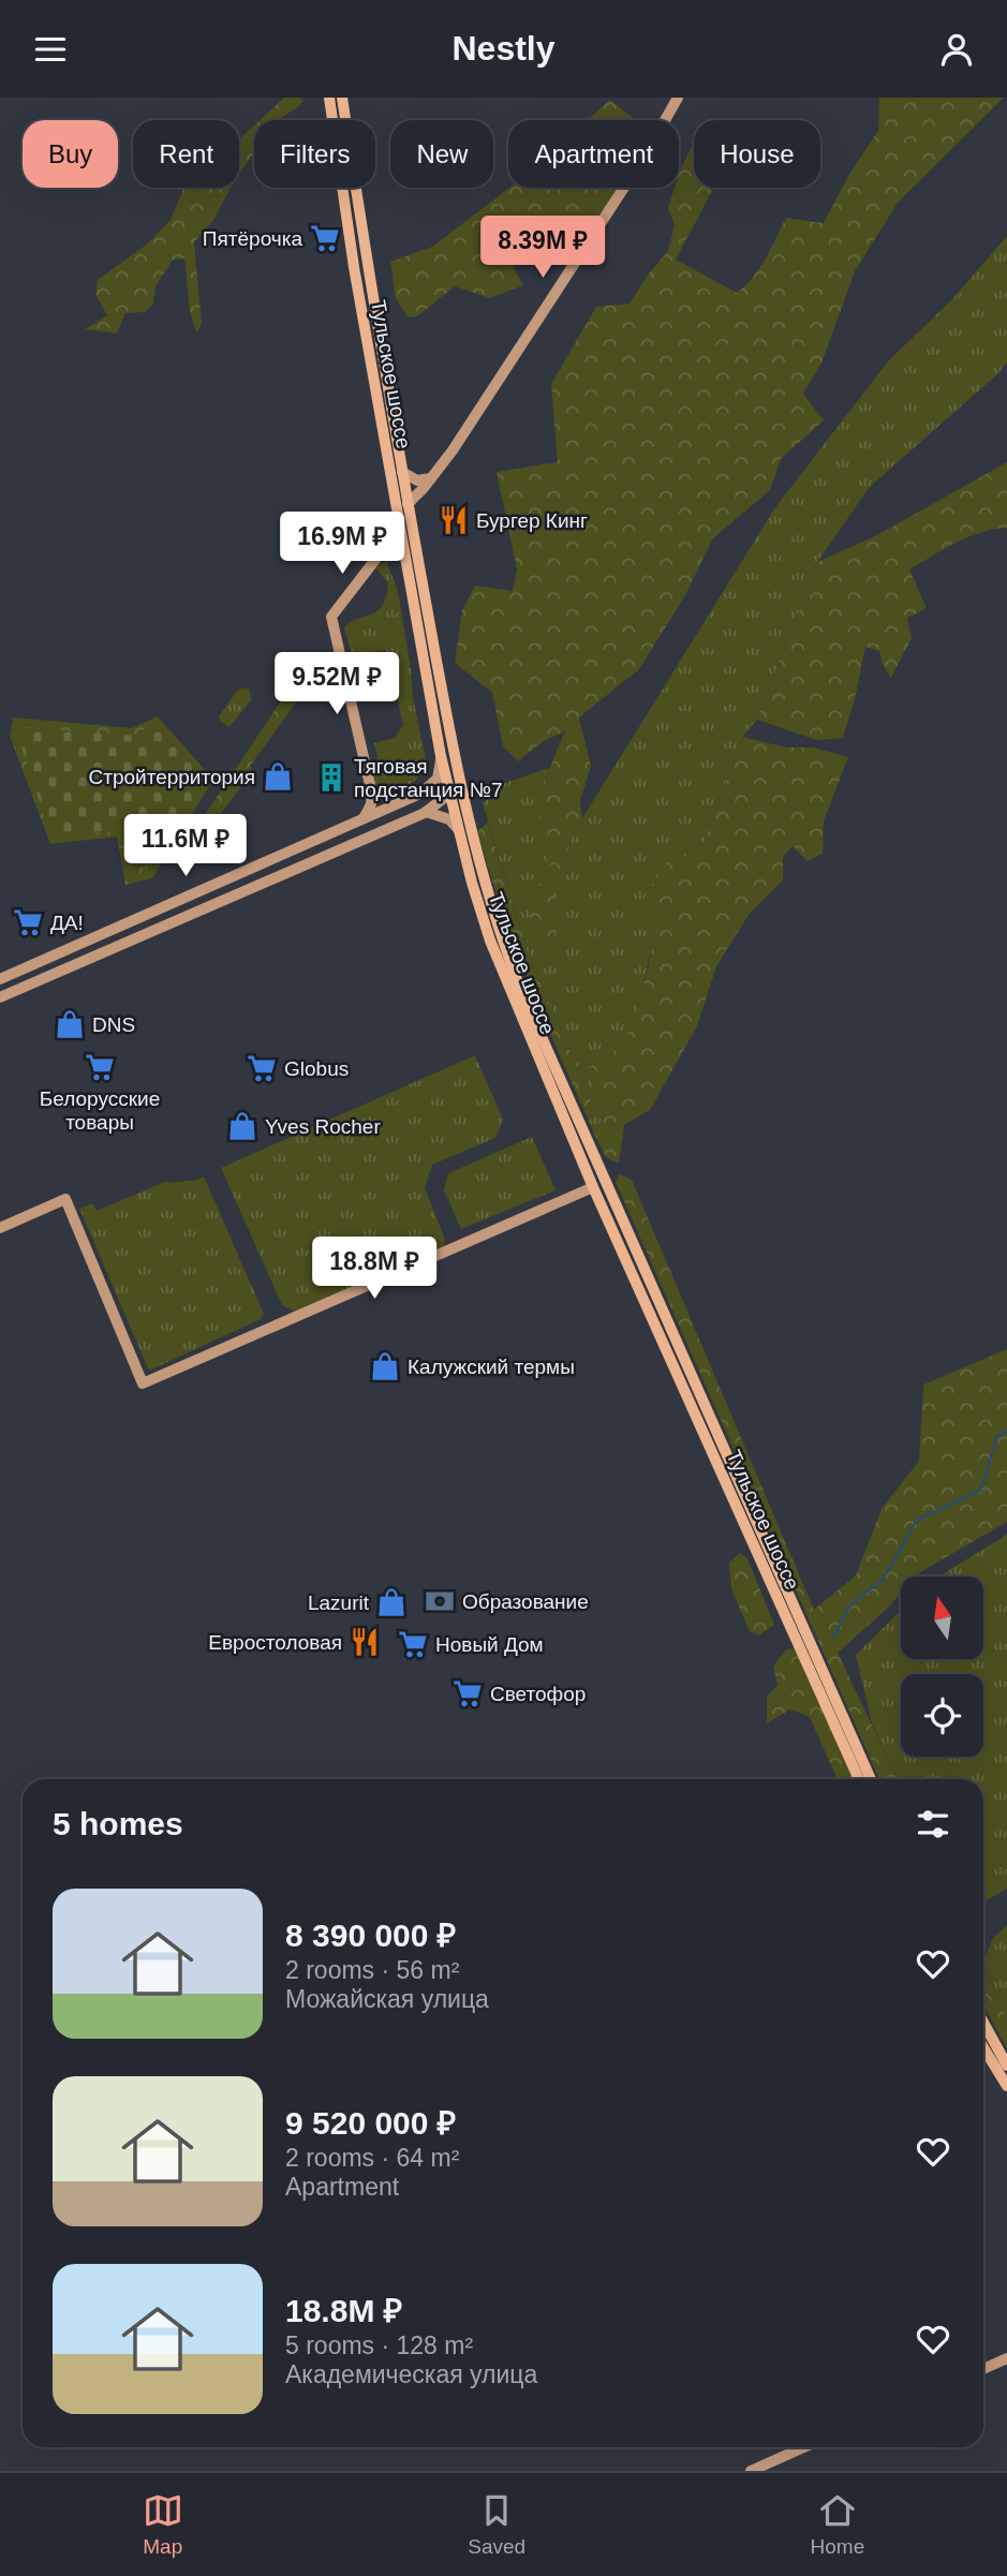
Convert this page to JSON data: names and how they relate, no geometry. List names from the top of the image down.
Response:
{
  "streets": {
    "main road": ["Тульское шоссе"]
  },
  "places": {
    "supermarket": [
      "Пятёрочка",
      "ДА!",
      "Белорусские товары",
      "Globus",
      "Новый Дом",
      "Светофор"
    ],
    "restaurant": ["Бургер Кинг", "Евростоловая"],
    "shop": [
      "Стройтерритория",
      "DNS",
      "Yves Rocher",
      "Калужский термы",
      "Lazurit"
    ],
    "building": ["Тяговая подстанция №7"],
    "bank": ["Образование"]
  },
  "north": "top",
  "page": {
    "header": "Nestly",
    "chip": [
      "Buy",
      "Rent",
      "Filters",
      "New",
      "Apartment",
      "House"
    ],
    "price": [
      "8.39M ₽",
      "16.9M ₽",
      "9.52M ₽",
      "11.6M ₽",
      "18.8M ₽"
    ],
    "heading": "5 homes",
    "list": [
      {
        "name": "8 390 000 ₽",
        "note": "2 rooms · 56 m² · Можайская улица"
      },
      {
        "name": "9 520 000 ₽",
        "note": "2 rooms · 64 m² · Apartment"
      },
      {
        "name": "18.8M ₽",
        "note": "5 rooms · 128 m² · Академическая улица"
      }
    ],
    "tabs": ["Map", "Saved", "Home"]
  }
}
